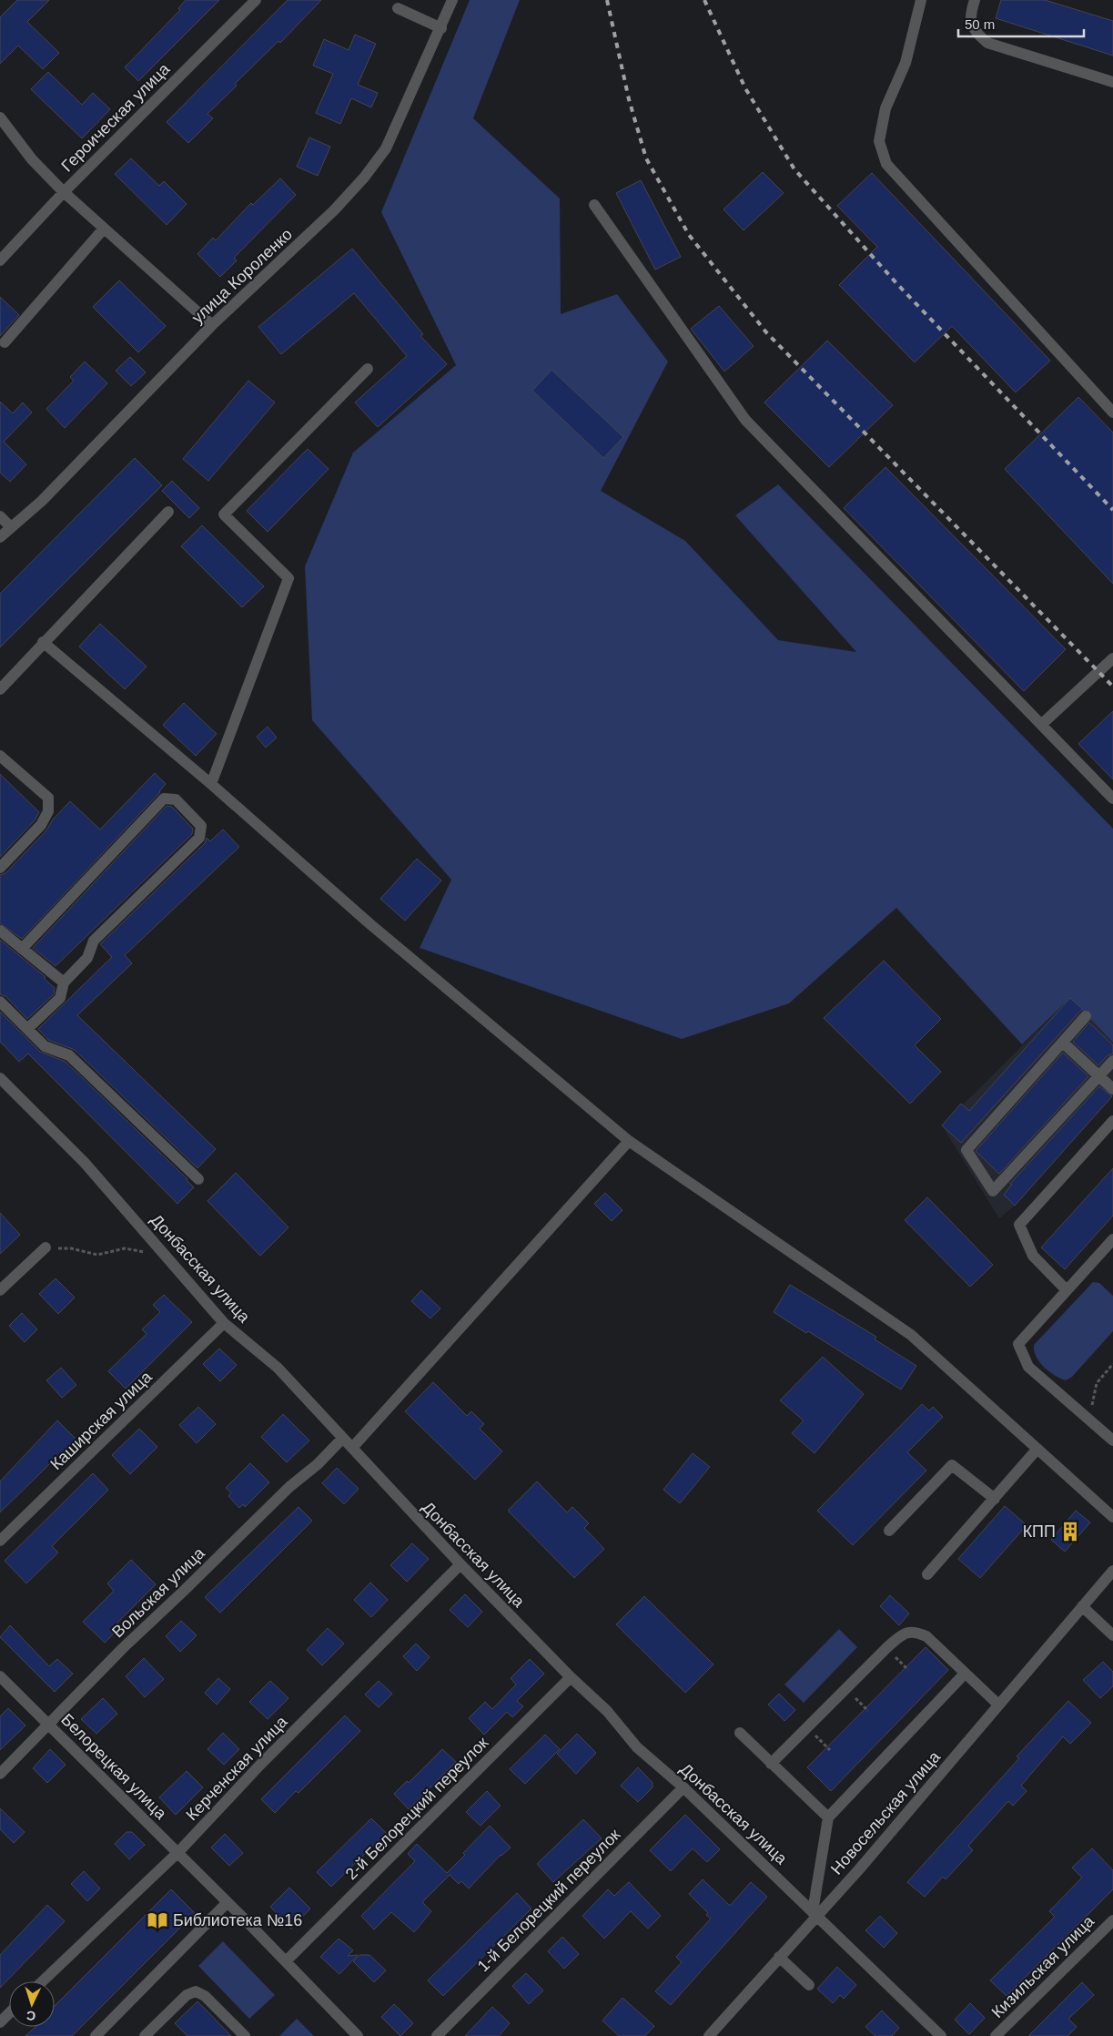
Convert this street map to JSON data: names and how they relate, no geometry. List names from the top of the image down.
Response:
{
  "streets": {
    "street": [
      "Героическая улица",
      "улица Короленко",
      "Донбасская улица",
      "Каширская улица",
      "Вольская улица",
      "Белорецкая улица",
      "Керченская улица",
      "2-й Белорецкий переулок",
      "Новосельская улица",
      "1-й Белорецкий переулок",
      "Кизильская улица"
    ]
  },
  "crossings": [
    ["Донбасская улица", "Каширская улица"],
    ["Донбасская улица", "Вольская улица"],
    ["Донбасская улица", "Керченская улица"],
    ["Донбасская улица", "2-й Белорецкий переулок"],
    ["Донбасская улица", "Новосельская улица"],
    ["Донбасская улица", "1-й Белорецкий переулок"],
    ["Вольская улица", "Белорецкая улица"],
    ["Белорецкая улица", "Керченская улица"],
    ["Белорецкая улица", "2-й Белорецкий переулок"]
  ],
  "places": {
    "building": ["КПП"],
    "library": ["Библиотека №16"]
  },
  "scale_bar": "50 m",
  "north": "bottom"
}
